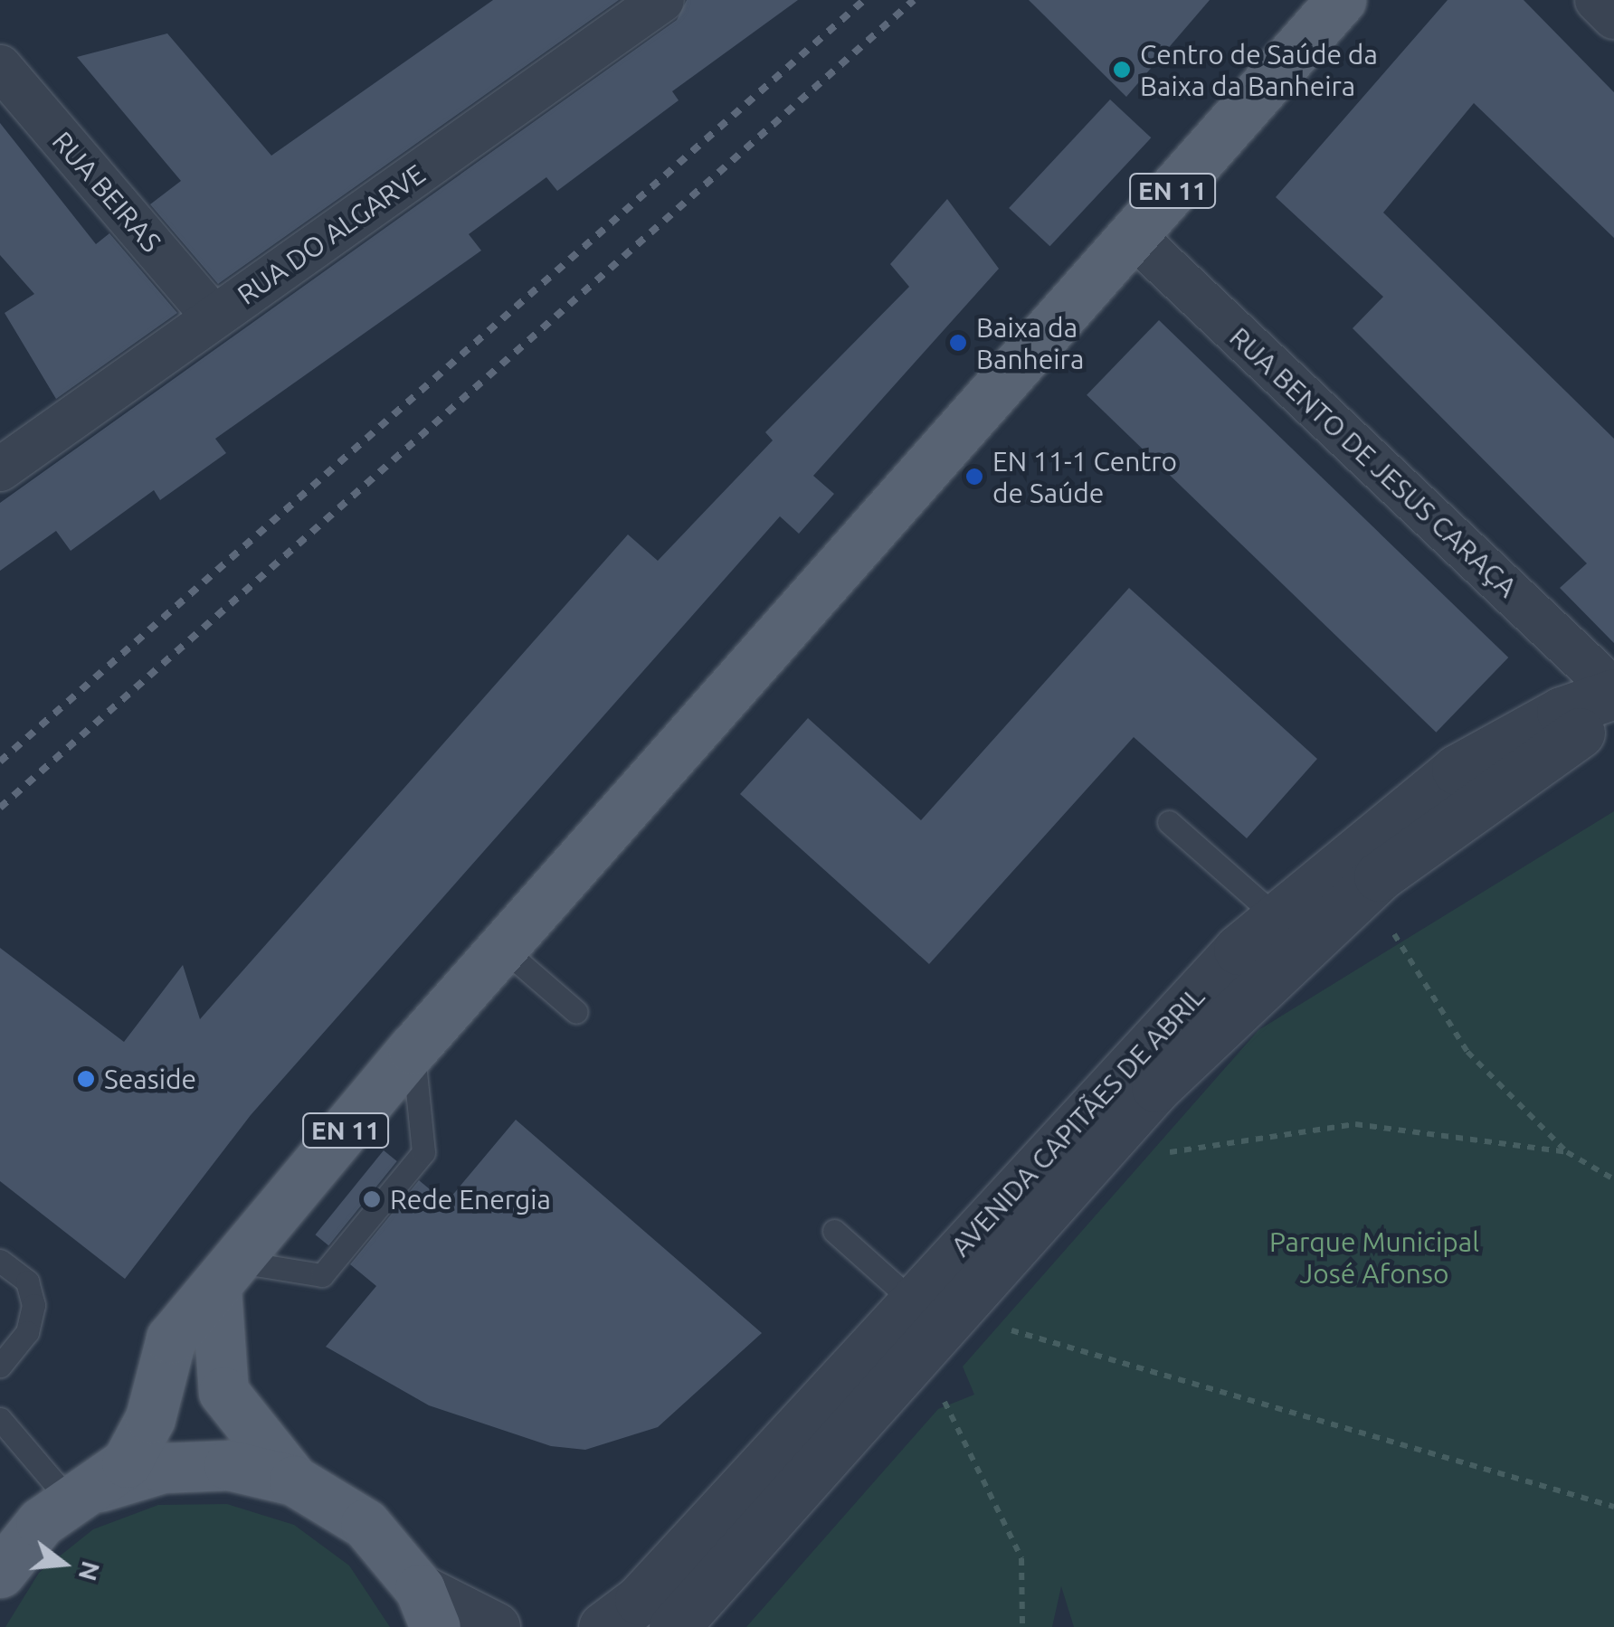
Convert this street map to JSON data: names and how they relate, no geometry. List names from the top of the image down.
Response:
{
  "streets": {
    "main road": ["EN 11"],
    "street": [
      "RUA BEIRAS",
      "RUA DO ALGARVE",
      "RUA BENTO DE JESUS CARAÇA",
      "AVENIDA CAPITÃES DE ABRIL"
    ]
  },
  "crossings": [
    ["EN 11", "RUA BENTO DE JESUS CARAÇA"],
    ["RUA BEIRAS", "RUA DO ALGARVE"],
    ["RUA BENTO DE JESUS CARAÇA", "AVENIDA CAPITÃES DE ABRIL"]
  ],
  "parks": ["Parque Municipal José Afonso"],
  "places": [
    "Centro de Saúde da Baixa da Banheira",
    "Baixa da Banheira",
    "EN 11-1 Centro de Saúde",
    "Seaside",
    "Rede Energia"
  ],
  "north": "right"
}
